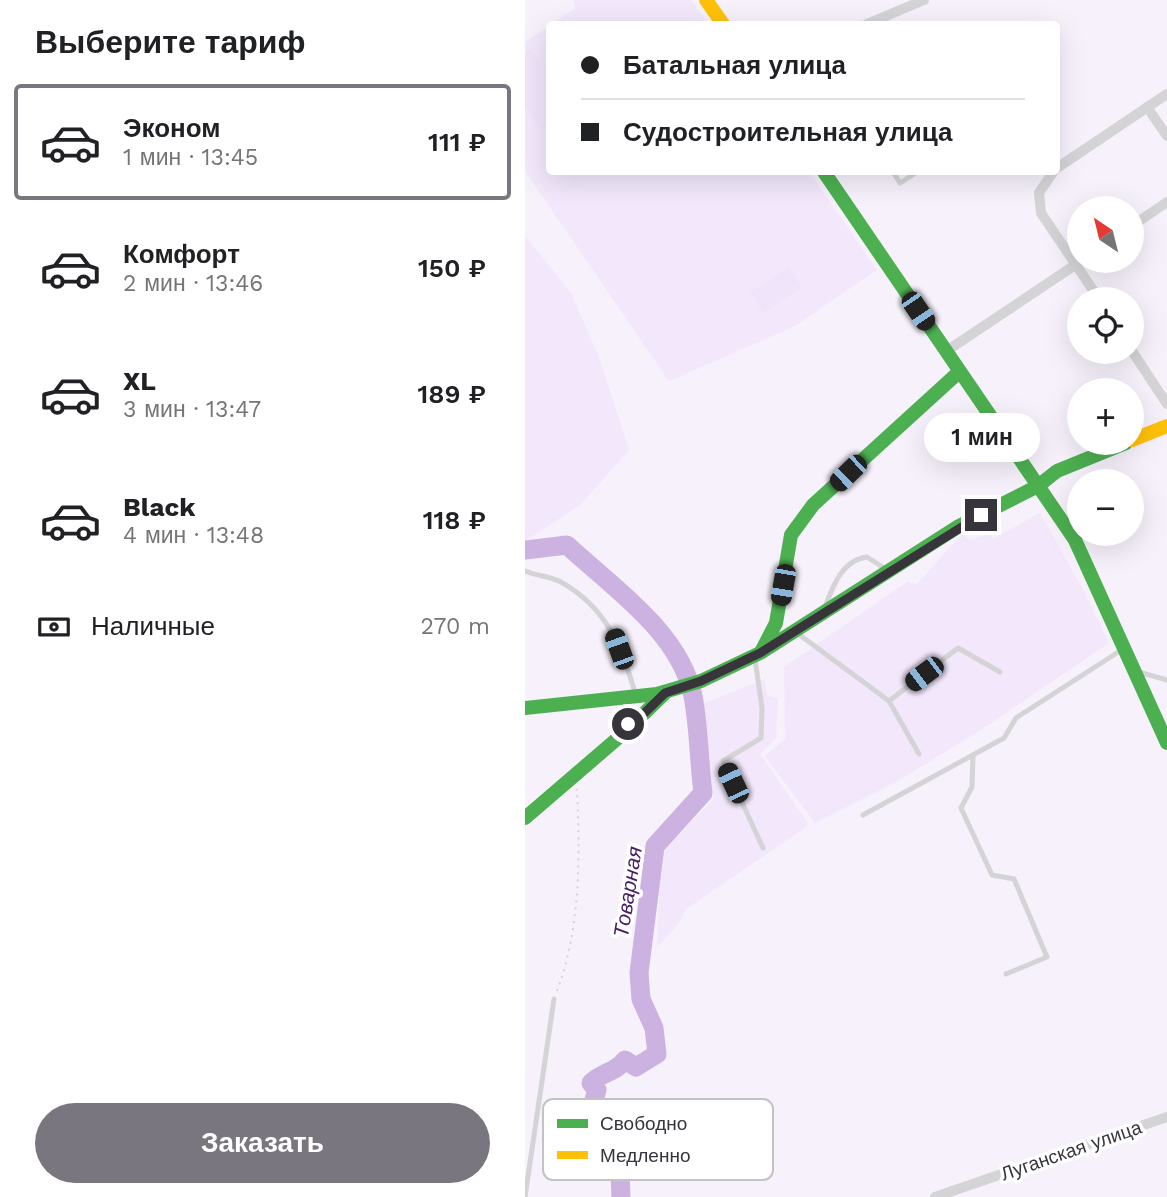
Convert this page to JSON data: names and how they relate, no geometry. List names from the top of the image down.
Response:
{
  "streets": {
    "street": ["Луганская улица"]
  },
  "water": ["Товарная"],
  "legend": ["Свободно", "Медленно"],
  "north": "top left",
  "page": {
    "heading": "Выберите тариф",
    "banner": ["Батальная улица", "Судостроительная улица"],
    "list": [
      {
        "name": "Эконом",
        "note": "1 мин · 13:45",
        "value": "111 ₽"
      },
      {
        "name": "Комфорт",
        "note": "2 мин · 13:46",
        "value": "150 ₽"
      },
      {
        "name": "XL",
        "note": "3 мин · 13:47",
        "value": "189 ₽"
      },
      {
        "name": "Black",
        "note": "4 мин · 13:48",
        "value": "118 ₽"
      }
    ],
    "map_buttons": ["+", "−"],
    "bubble": "1 мин",
    "pay": ["Наличные", "270 m"],
    "buttons": "Заказать"
  }
}
